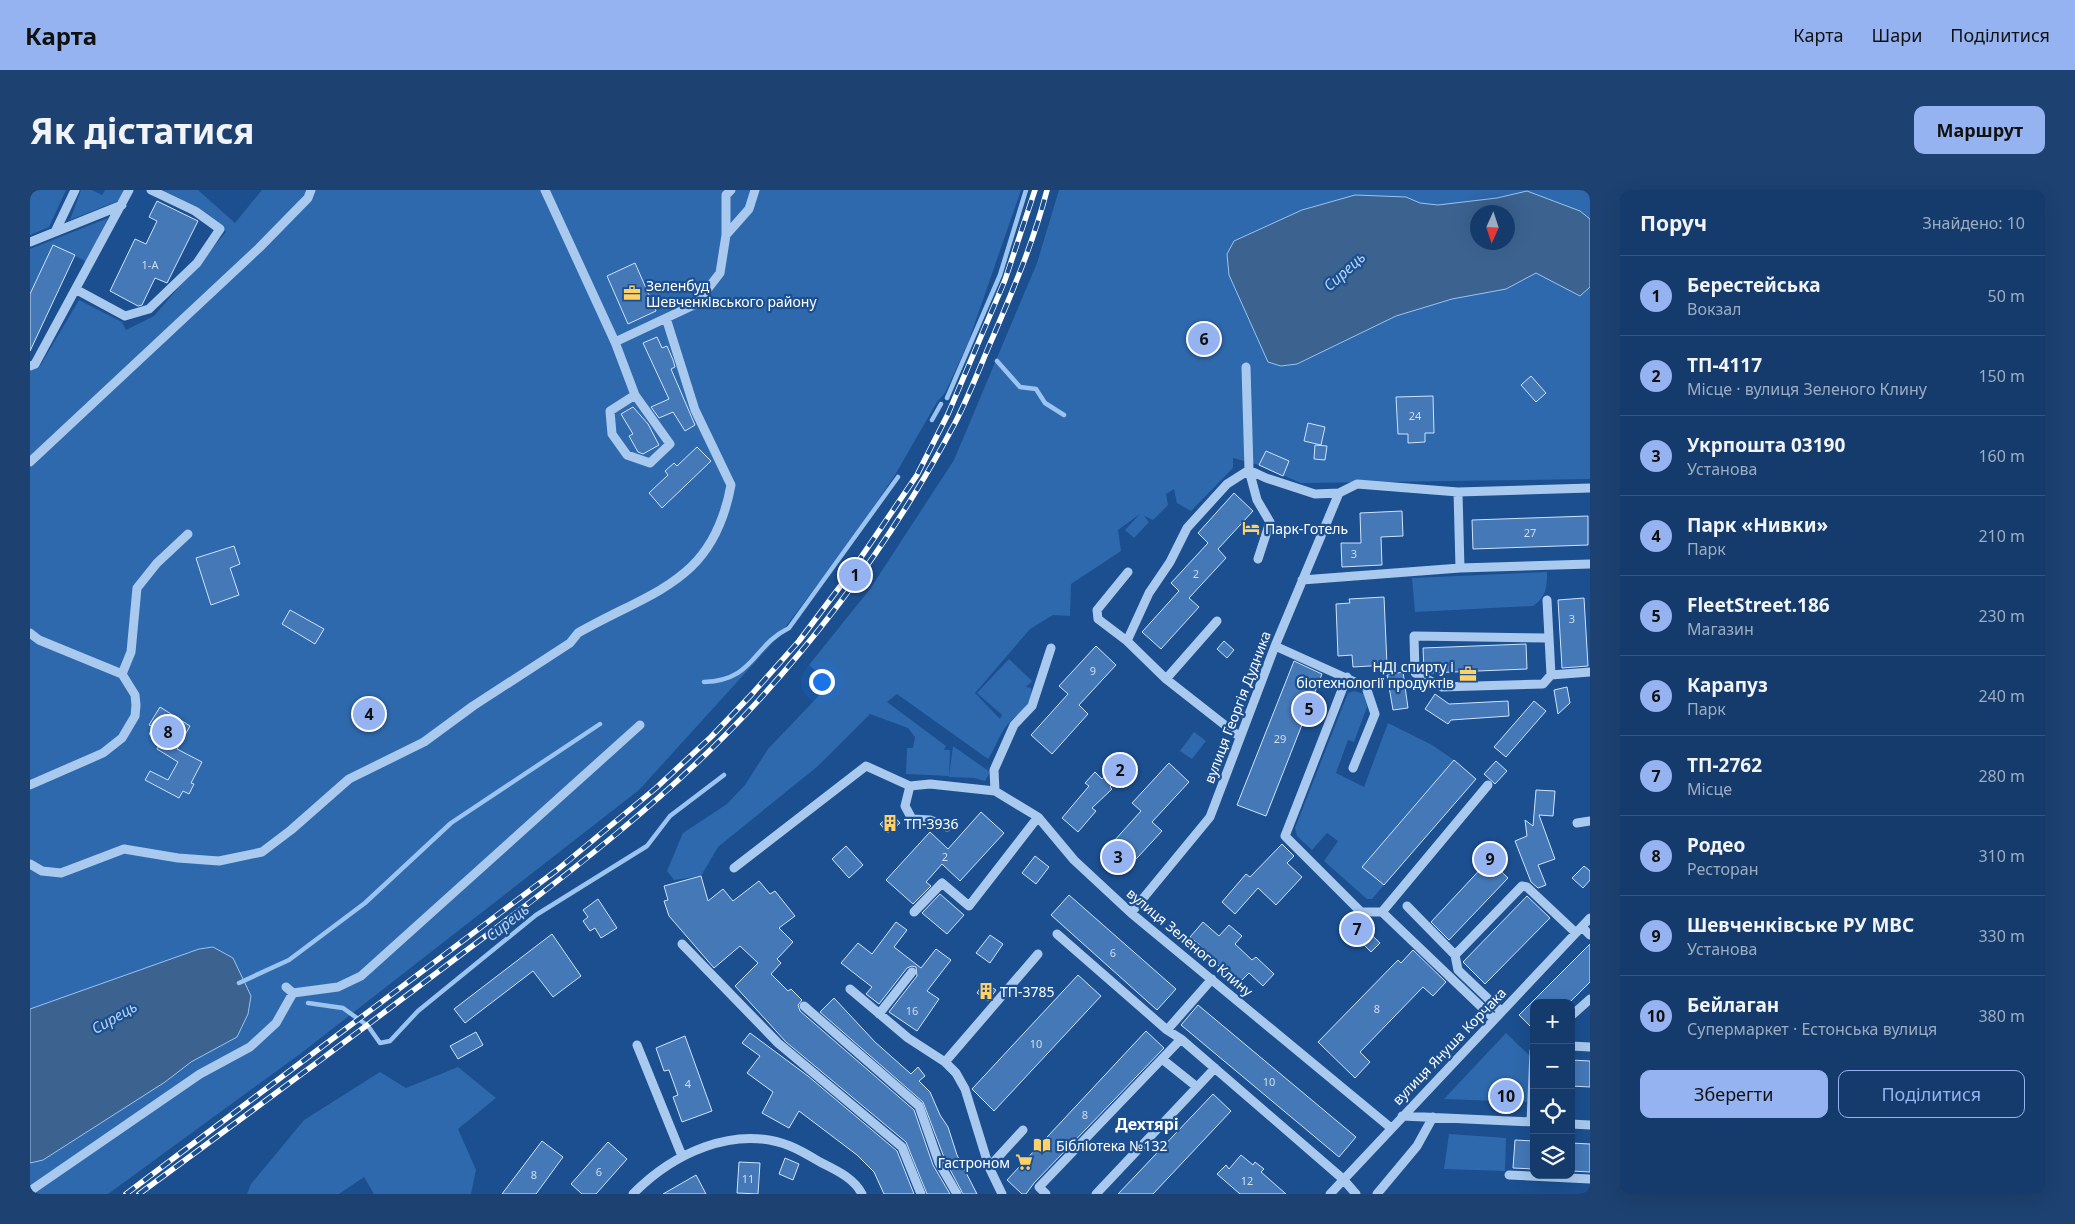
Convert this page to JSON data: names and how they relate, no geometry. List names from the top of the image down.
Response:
{
  "streets": {
    "street": ["вулиця Георгія Дудника", "вулиця Зеленого Клину", "вулиця Януша Корчака"]
  },
  "crossings": [
    ["вулиця Георгія Дудника", "вулиця Зеленого Клину"],
    ["вулиця Зеленого Клину", "вулиця Януша Корчака"]
  ],
  "districts": ["Дехтярі"],
  "water": ["Сирець"],
  "places": {
    "office": ["Зеленбуд Шевченківського району", "НДІ спирту і біотехнології продуктів"],
    "hotel": ["Парк-Готель"],
    "building": ["ТП-3936", "ТП-3785"],
    "library": ["Бібліотека №132"],
    "supermarket": ["Гастроном"]
  },
  "house_numbers": [
    "1-А",
    "24",
    "27",
    "3",
    "2",
    "3",
    "9",
    "29",
    "2",
    "6",
    "8",
    "16",
    "10",
    "10",
    "4",
    "8",
    "6",
    "8",
    "11",
    "12"
  ],
  "north": "bottom",
  "page": {
    "header": "Карта",
    "nav": ["Карта", "Шари", "Поділитися"],
    "buttons": [
      "Маршрут",
      ["Зберегти", "Поділитися"]
    ],
    "title": "Як дістатися",
    "heading": ["Поруч", "Знайдено: 10"],
    "list": [
      {
        "mark": "1",
        "name": "Берестейська",
        "note": "Вокзал",
        "value": "50 m"
      },
      {
        "mark": "2",
        "name": "ТП-4117",
        "note": "Місце · вулиця Зеленого Клину",
        "value": "150 m"
      },
      {
        "mark": "3",
        "name": "Укрпошта 03190",
        "note": "Установа",
        "value": "160 m"
      },
      {
        "mark": "4",
        "name": "Парк «Нивки»",
        "note": "Парк",
        "value": "210 m"
      },
      {
        "mark": "5",
        "name": "FleetStreet.186",
        "note": "Магазин",
        "value": "230 m"
      },
      {
        "mark": "6",
        "name": "Карапуз",
        "note": "Парк",
        "value": "240 m"
      },
      {
        "mark": "7",
        "name": "ТП-2762",
        "note": "Місце",
        "value": "280 m"
      },
      {
        "mark": "8",
        "name": "Родео",
        "note": "Ресторан",
        "value": "310 m"
      },
      {
        "mark": "9",
        "name": "Шевченківське РУ МВС",
        "note": "Установа",
        "value": "330 m"
      },
      {
        "mark": "10",
        "name": "Бейлаган",
        "note": "Супермаркет · Естонська вулиця",
        "value": "380 m"
      }
    ],
    "pins": [
      "6",
      "1",
      "5",
      "4",
      "8",
      "2",
      "3",
      "9",
      "7",
      "10"
    ],
    "map_buttons": ["+", "−"]
  }
}
